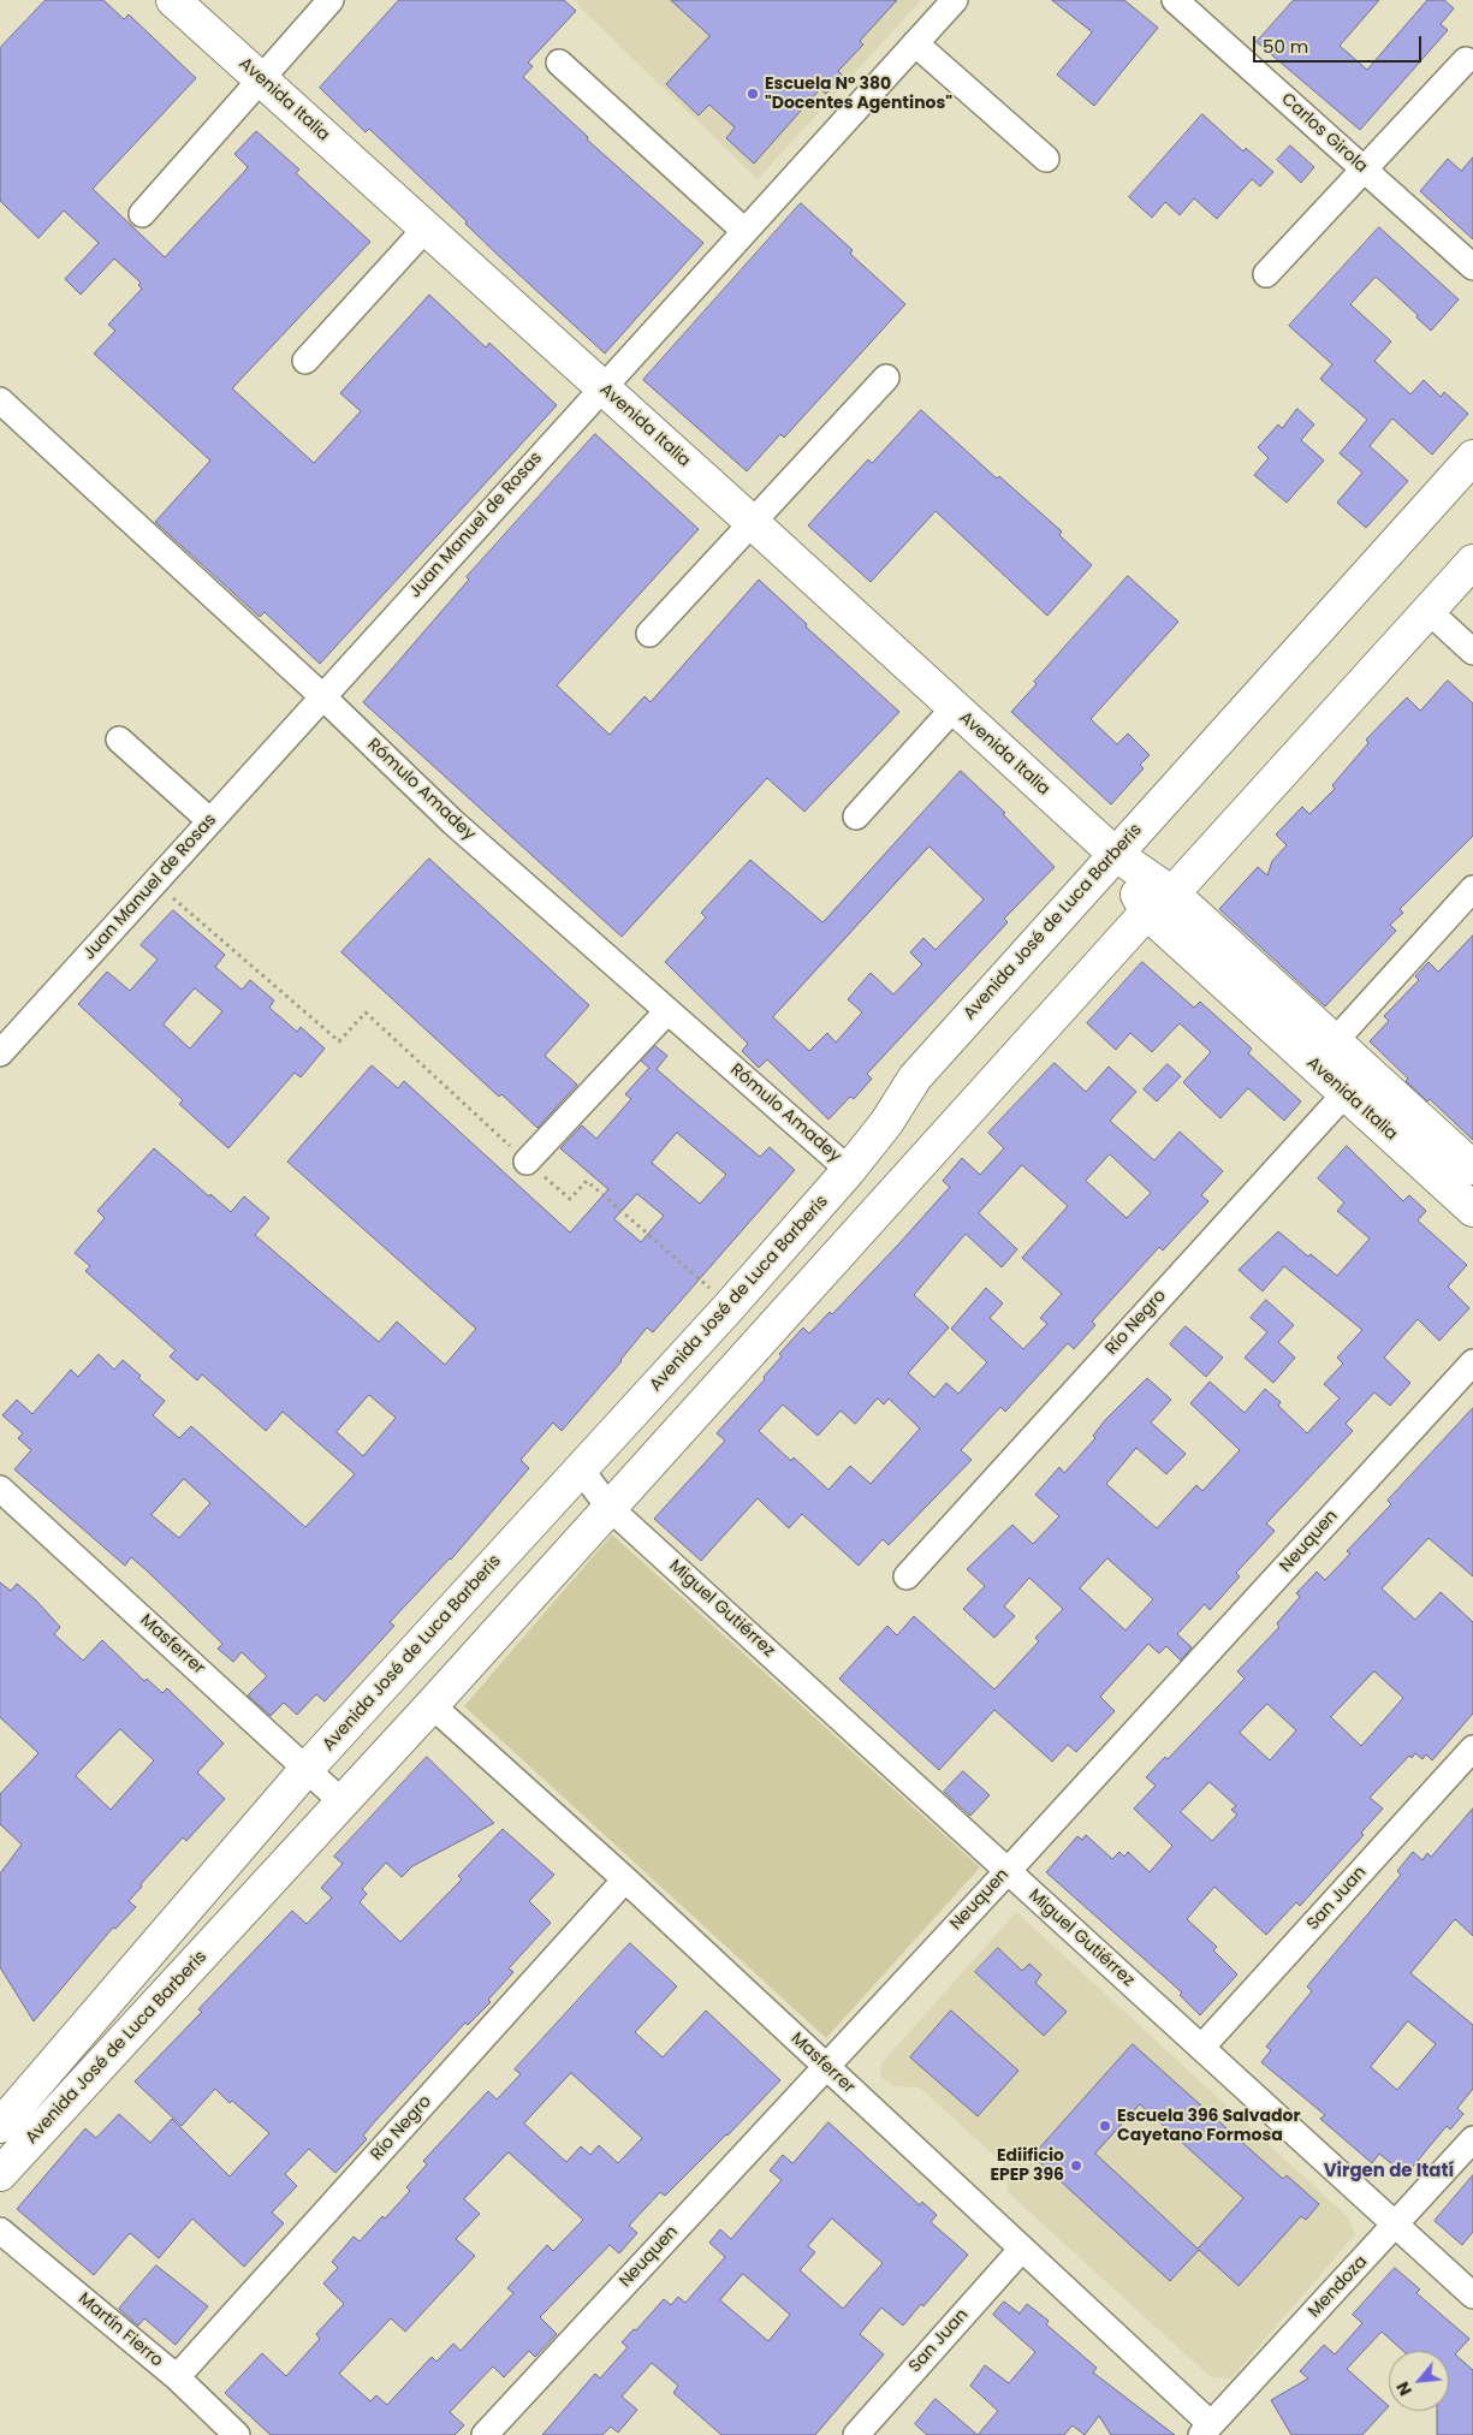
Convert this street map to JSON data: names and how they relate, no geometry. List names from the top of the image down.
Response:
{
  "streets": {
    "main road": ["Avenida Italia", "Avenida José de Luca Barberis"],
    "street": [
      "Carlos Girola",
      "Juan Manuel de Rosas",
      "Rómulo Amadey",
      "Río Negro",
      "Neuquen",
      "Miguel Gutiérrez",
      "Masferrer",
      "San Juan",
      "Mendoza",
      "Martín Fierro"
    ]
  },
  "crossings": [
    ["Avenida Italia", "Juan Manuel de Rosas"],
    ["Avenida Italia", "Avenida José de Luca Barberis"],
    ["Avenida Italia", "Río Negro"],
    ["Juan Manuel de Rosas", "Rómulo Amadey"],
    ["Rómulo Amadey", "Avenida José de Luca Barberis"],
    ["Avenida José de Luca Barberis", "Miguel Gutiérrez"],
    ["Avenida José de Luca Barberis", "Masferrer"],
    ["Río Negro", "Masferrer"],
    ["Río Negro", "Martín Fierro"],
    ["Neuquen", "Miguel Gutiérrez"],
    ["Neuquen", "Masferrer"],
    ["Miguel Gutiérrez", "San Juan"],
    ["Miguel Gutiérrez", "Mendoza"],
    ["Masferrer", "San Juan"],
    ["Masferrer", "Mendoza"]
  ],
  "districts": ["Virgen de Itatí"],
  "places": ["Escuela N° 380 \"Docentes Agentinos\"", "Escuela 396 Salvador Cayetano Formosa", "Ediificio EPEP 396"],
  "scale_bar": "50 m",
  "north": "bottom left"
}
